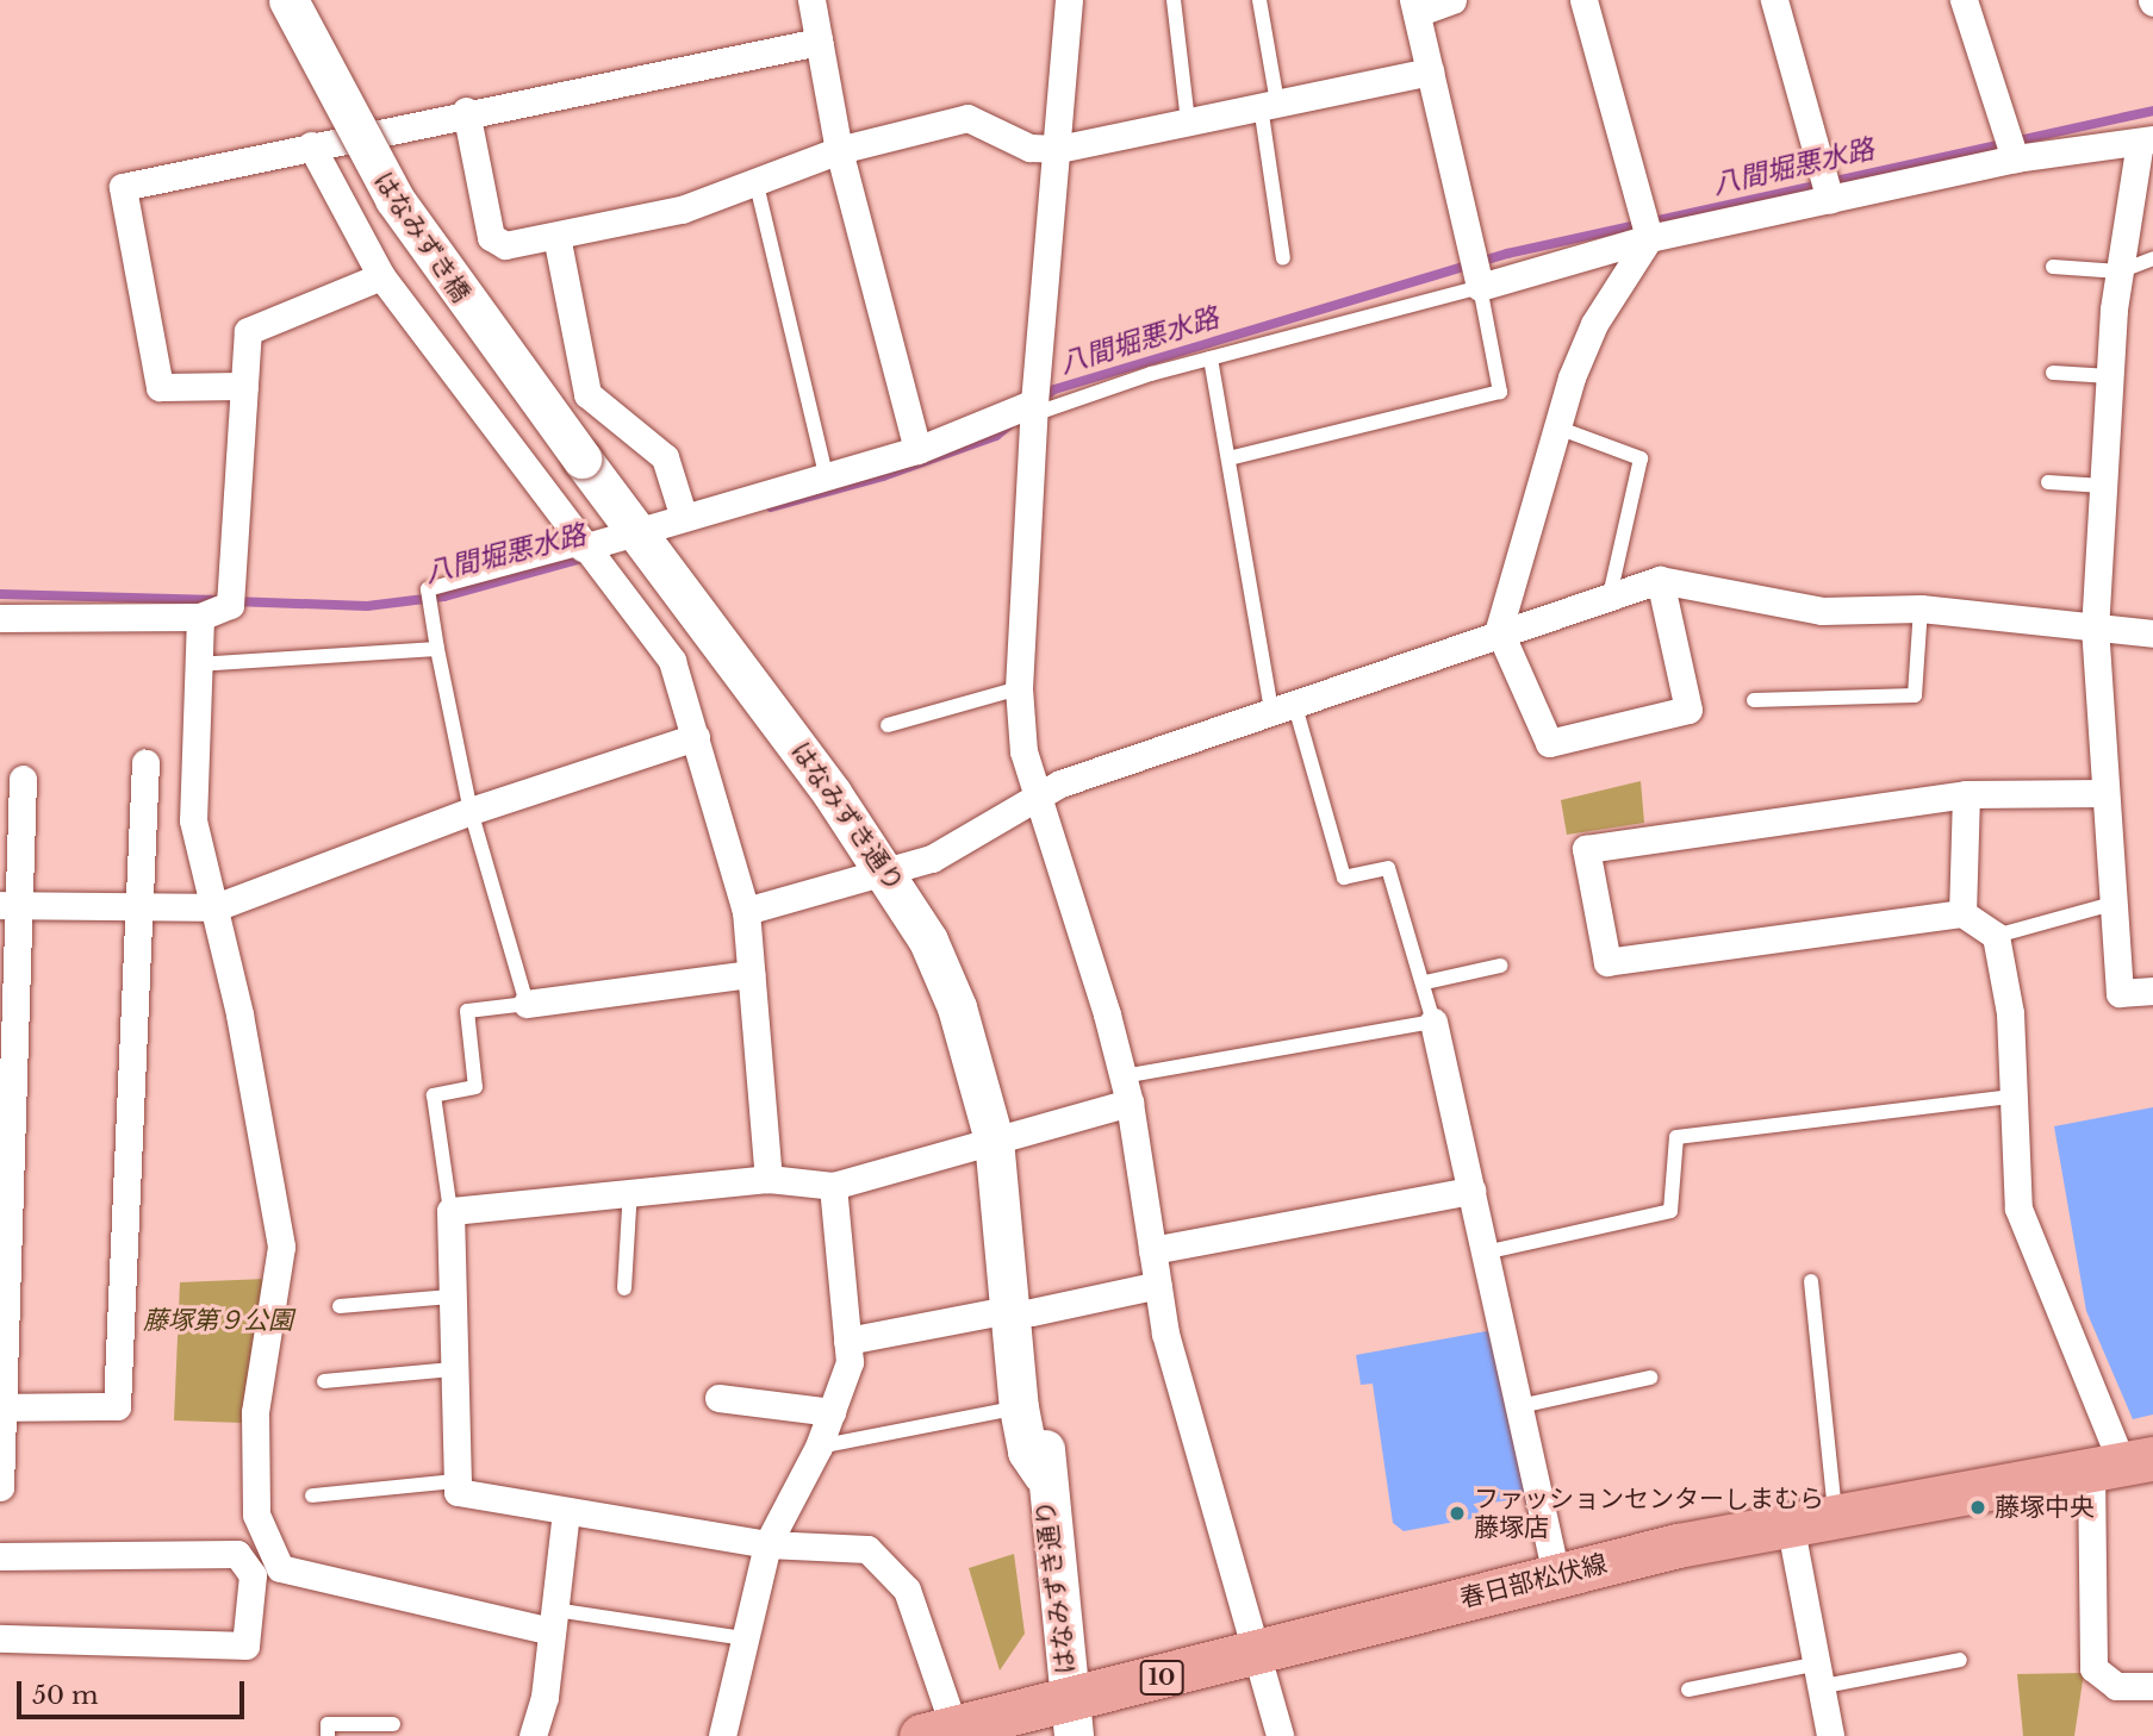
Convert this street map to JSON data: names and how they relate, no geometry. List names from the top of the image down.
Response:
{
  "streets": {
    "main road": ["春日部松伏線", "10"],
    "street": ["はなみずき橋", "はなみずき通り"]
  },
  "crossings": [
    ["はなみずき橋", "はなみずき通り"],
    ["はなみずき通り", "春日部松伏線"]
  ],
  "water": ["八間堀悪水路"],
  "parks": ["藤塚第９公園"],
  "places": ["藤塚中央", "ファッションセンターしまむら 藤塚店"],
  "scale_bar": "50 m"
}
